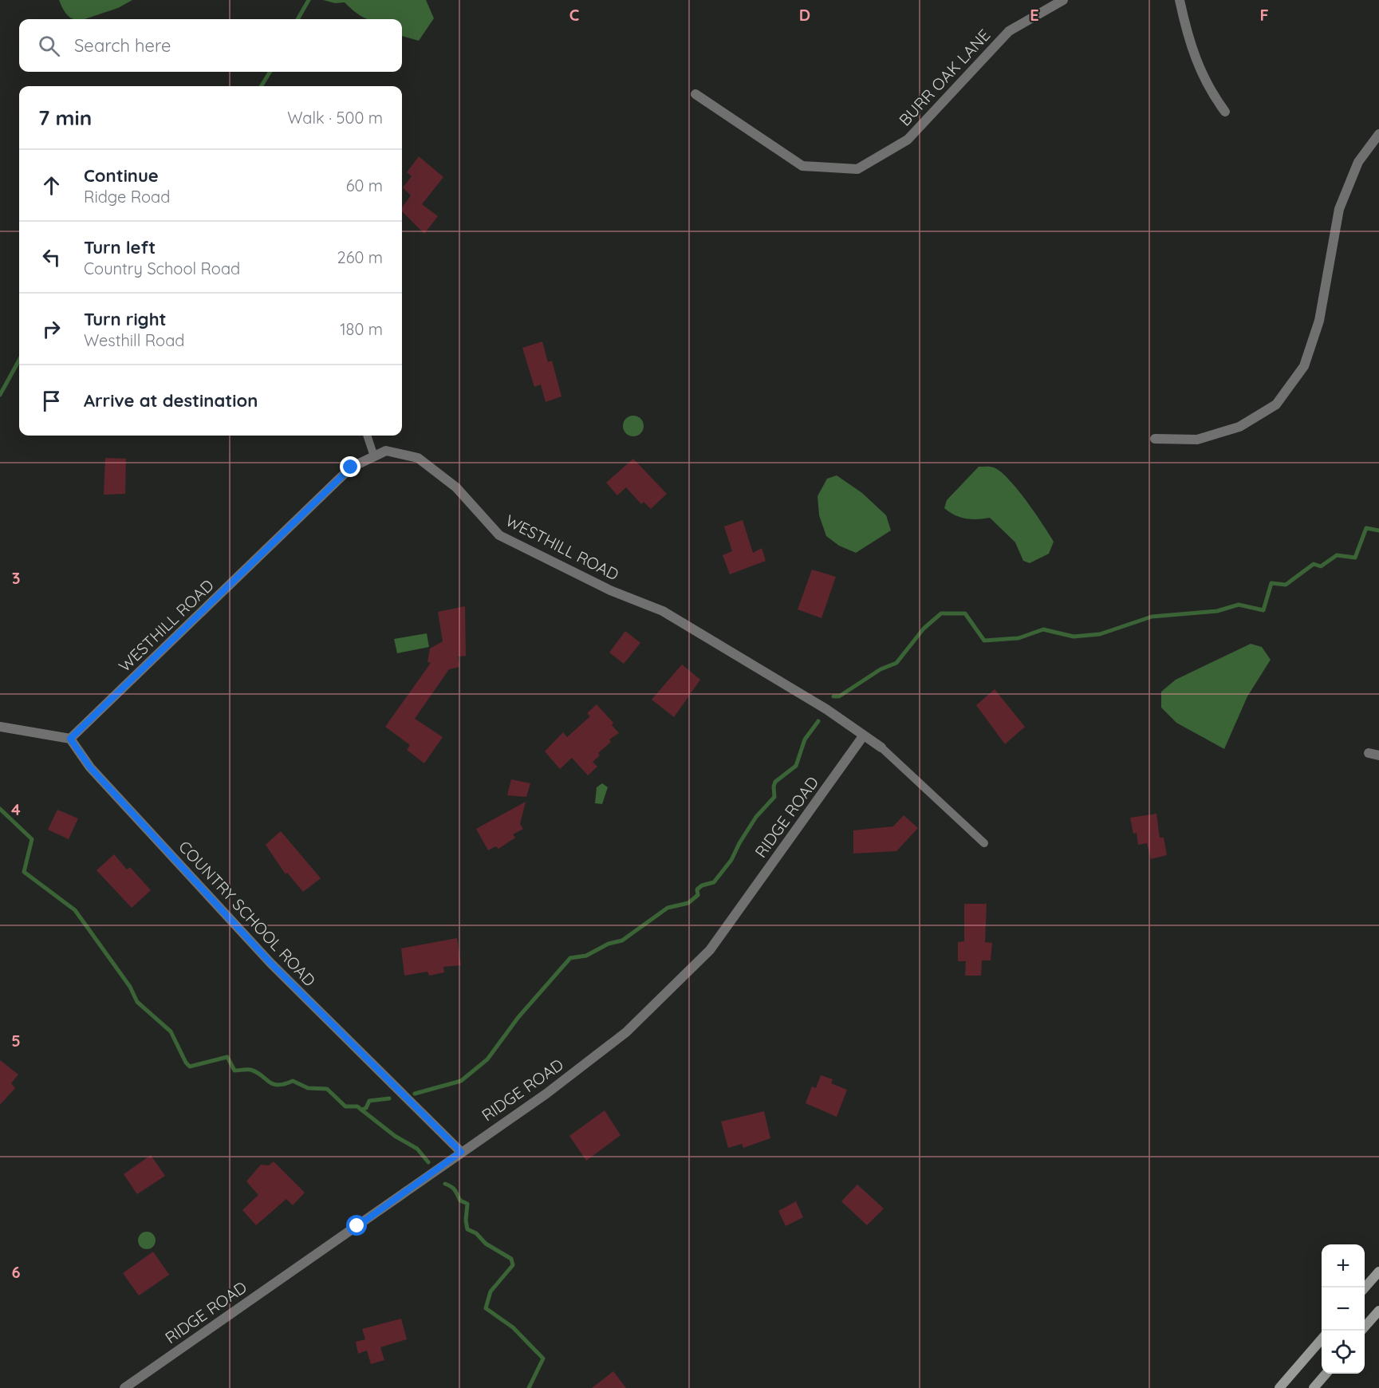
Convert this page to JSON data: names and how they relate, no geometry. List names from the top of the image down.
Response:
{
  "streets": {
    "street": [
      "BURR OAK LANE",
      "WESTHILL ROAD",
      "RIDGE ROAD",
      "COUNTRY SCHOOL ROAD"
    ]
  },
  "crossings": [
    ["WESTHILL ROAD", "RIDGE ROAD"],
    ["WESTHILL ROAD", "COUNTRY SCHOOL ROAD"],
    ["RIDGE ROAD", "COUNTRY SCHOOL ROAD"]
  ],
  "page": {
    "search": "Search here",
    "heading": ["7 min", "Walk · 500 m"],
    "list": [
      ["Continue", "Ridge Road", "60 m"],
      ["Turn left", "Country School Road", "260 m"],
      ["Turn right", "Westhill Road", "180 m"],
      "Arrive at destination"
    ],
    "map_buttons": ["+", "−"]
  },
  "grid": {
    "columns": [
      "C",
      "D",
      "E",
      "F"
    ],
    "rows": [
      "3",
      "4",
      "5",
      "6"
    ]
  }
}
